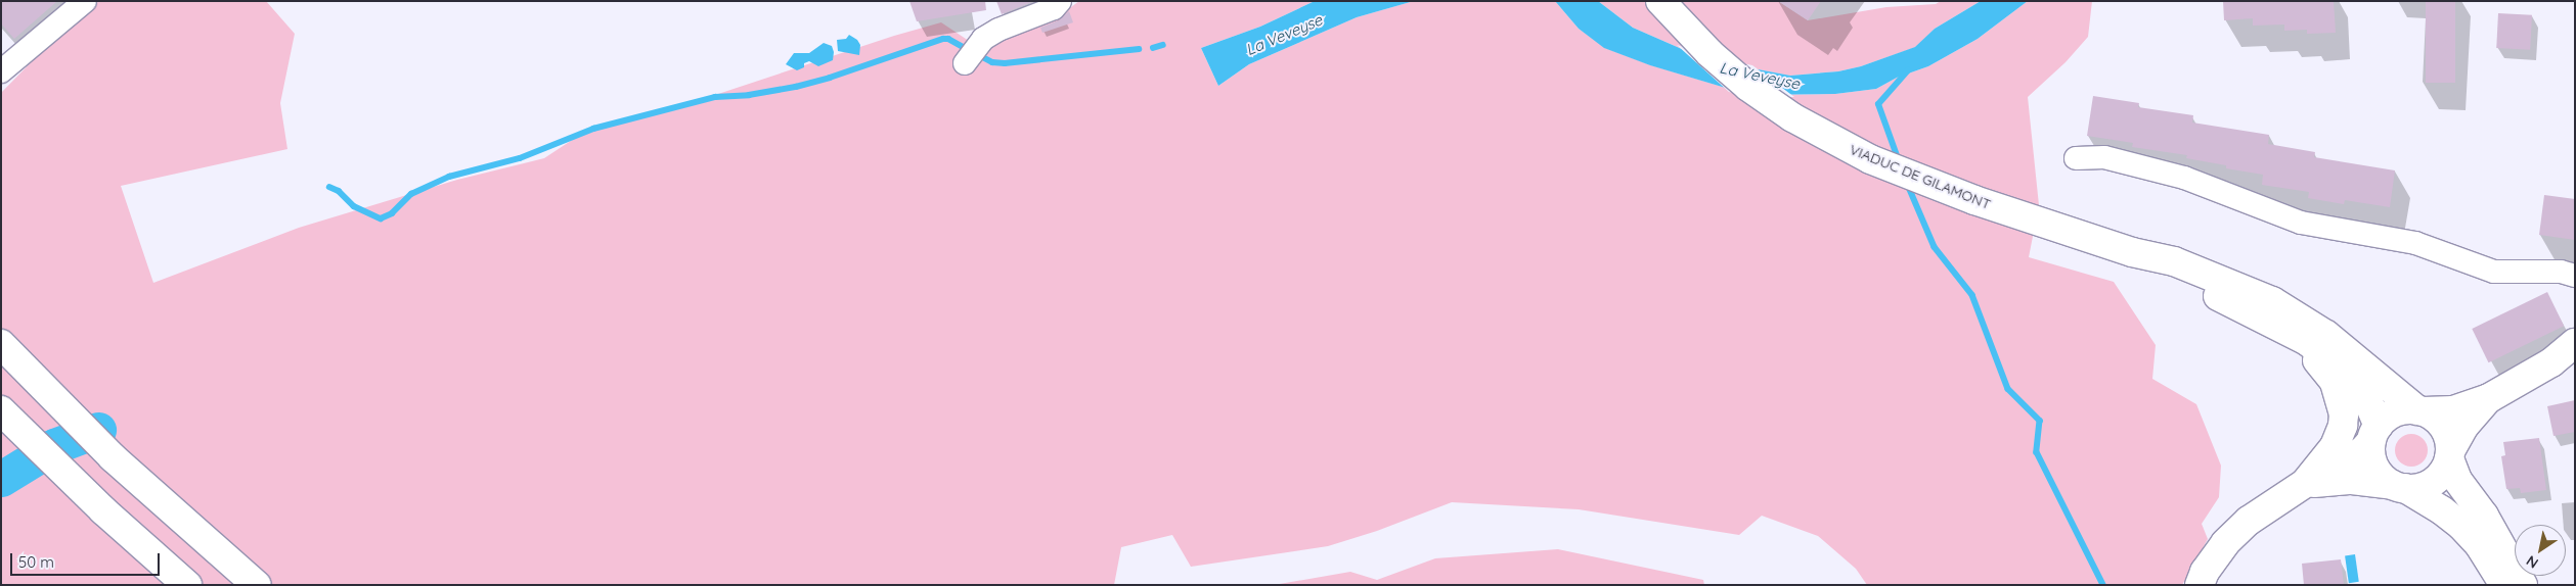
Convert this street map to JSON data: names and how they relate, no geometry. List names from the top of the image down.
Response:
{
  "streets": {
    "main road": ["VIADUC DE GILAMONT"]
  },
  "water": ["La Veveyse"],
  "scale_bar": "50 m",
  "north": "bottom left"
}
